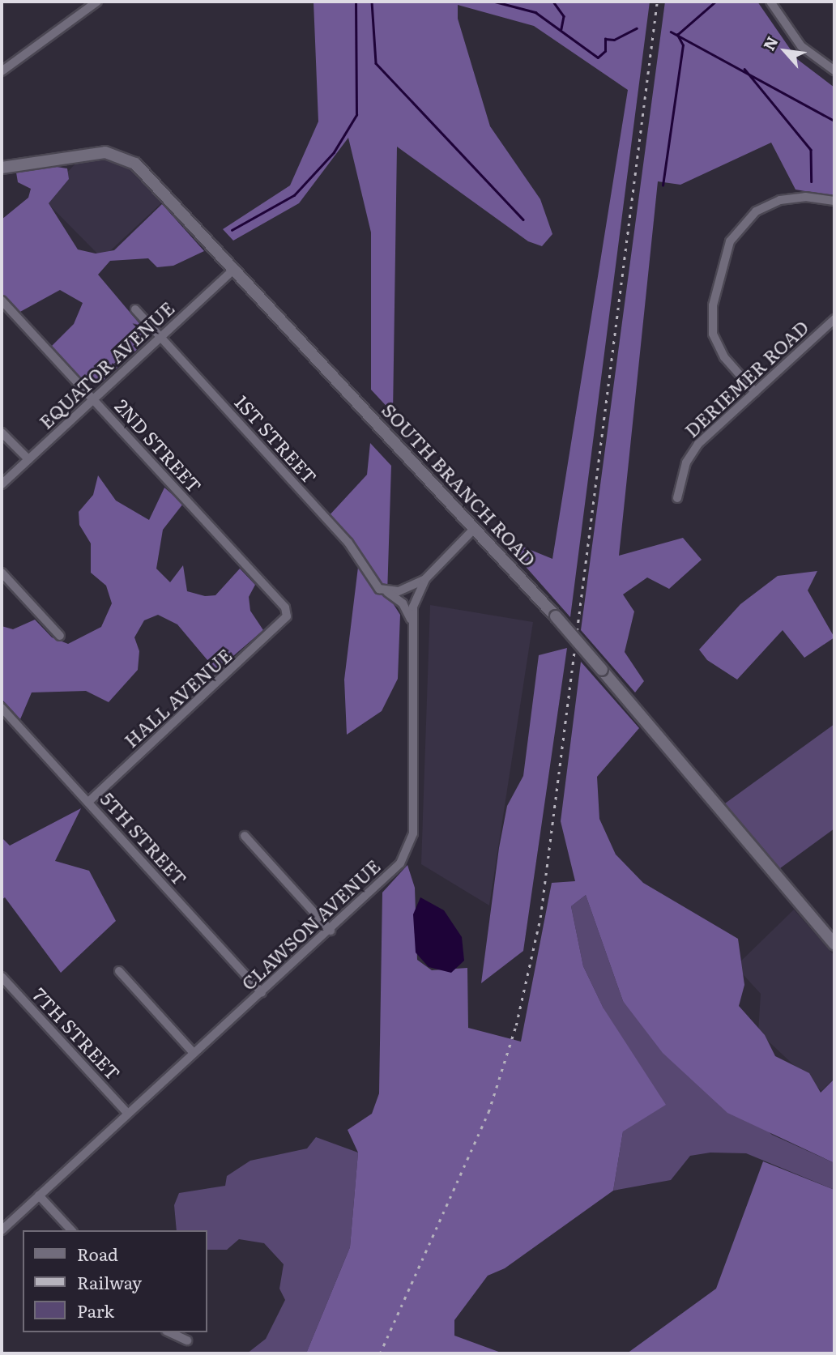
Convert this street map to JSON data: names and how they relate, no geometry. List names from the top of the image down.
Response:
{
  "streets": {
    "street": [
      "EQUATOR AVENUE",
      "DERIEMER ROAD",
      "1ST STREET",
      "2ND STREET",
      "SOUTH BRANCH ROAD",
      "HALL AVENUE",
      "5TH STREET",
      "CLAWSON AVENUE",
      "7TH STREET"
    ]
  },
  "crossings": [
    ["EQUATOR AVENUE", "1ST STREET"],
    ["EQUATOR AVENUE", "2ND STREET"],
    ["EQUATOR AVENUE", "SOUTH BRANCH ROAD"],
    ["1ST STREET", "CLAWSON AVENUE"],
    ["2ND STREET", "HALL AVENUE"],
    ["SOUTH BRANCH ROAD", "CLAWSON AVENUE"],
    ["HALL AVENUE", "5TH STREET"],
    ["5TH STREET", "CLAWSON AVENUE"],
    ["CLAWSON AVENUE", "7TH STREET"]
  ],
  "legend": ["Road", "Railway", "Park"],
  "north": "top left"
}
